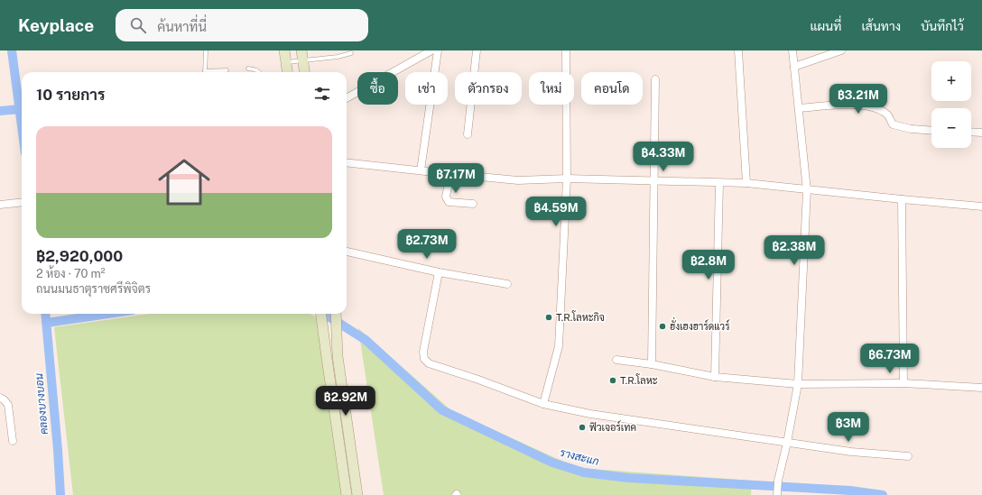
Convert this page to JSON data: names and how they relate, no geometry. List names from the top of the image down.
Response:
{
  "water": ["คลองบางบอน", "รางสะแก"],
  "places": [
    "T.R.โลหะกิจ",
    "ฮั่งเฮงฮาร์ดแวร์",
    "T.R.โลหะ",
    "ฟิวเจอร์เทค"
  ],
  "page": {
    "header": "Keyplace",
    "search": "ค้นหาที่นี่",
    "nav": ["แผนที่", "เส้นทาง", "บันทึกไว้"],
    "map_buttons": ["+", "−"],
    "chip": [
      "ซื้อ",
      "เช่า",
      "ตัวกรอง",
      "ใหม่",
      "คอนโด"
    ],
    "heading": "10 รายการ",
    "price": [
      "฿3.21M",
      "฿4.33M",
      "฿7.17M",
      "฿4.59M",
      "฿2.73M",
      "฿2.38M",
      "฿2.8M",
      "฿6.73M",
      "฿2.92M",
      "฿3M"
    ],
    "list": [
      {
        "name": "฿2,920,000",
        "note": "2 ห้อง · 70 m² · ถนนมนธาตุราชศรีพิจิตร"
      }
    ]
  }
}
